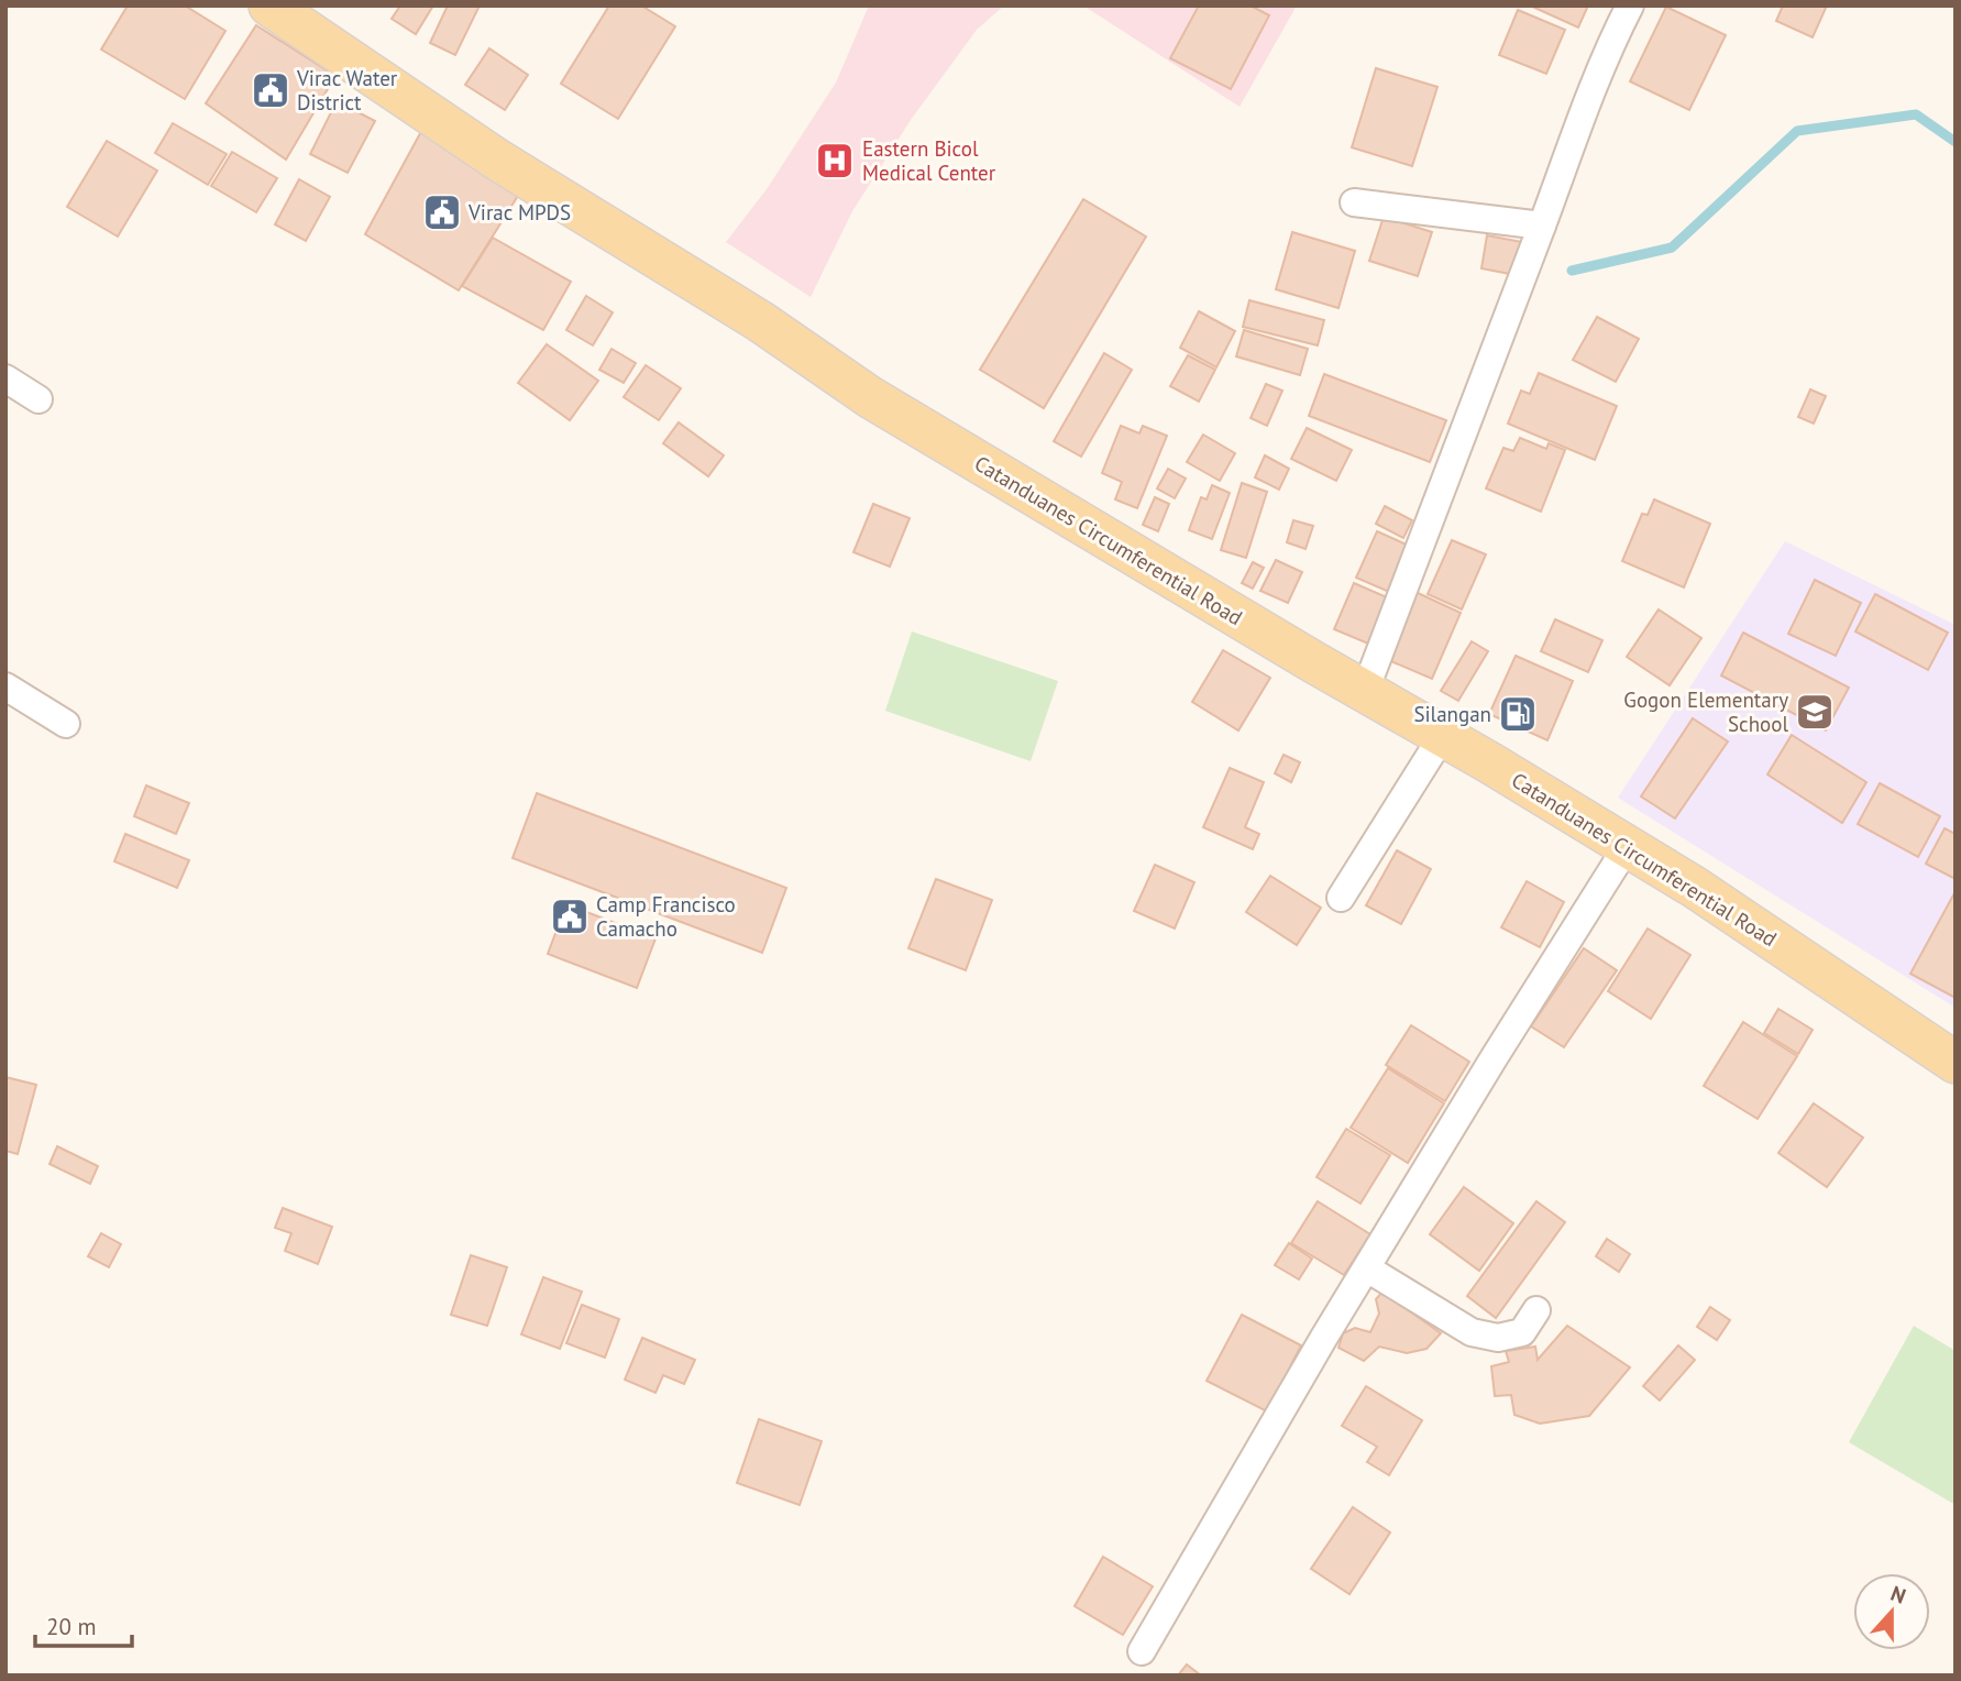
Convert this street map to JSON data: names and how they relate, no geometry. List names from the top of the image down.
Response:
{
  "streets": {
    "main road": ["Catanduanes Circumferential Road"]
  },
  "places": {
    "public building": ["Virac Water District", "Virac MPDS", "Camp Francisco Camacho"],
    "hospital": ["Eastern Bicol Medical Center"],
    "school or university": ["Gogon Elementary School"],
    "fuel station": ["Silangan"]
  },
  "scale_bar": "20 m",
  "north": "top"
}
